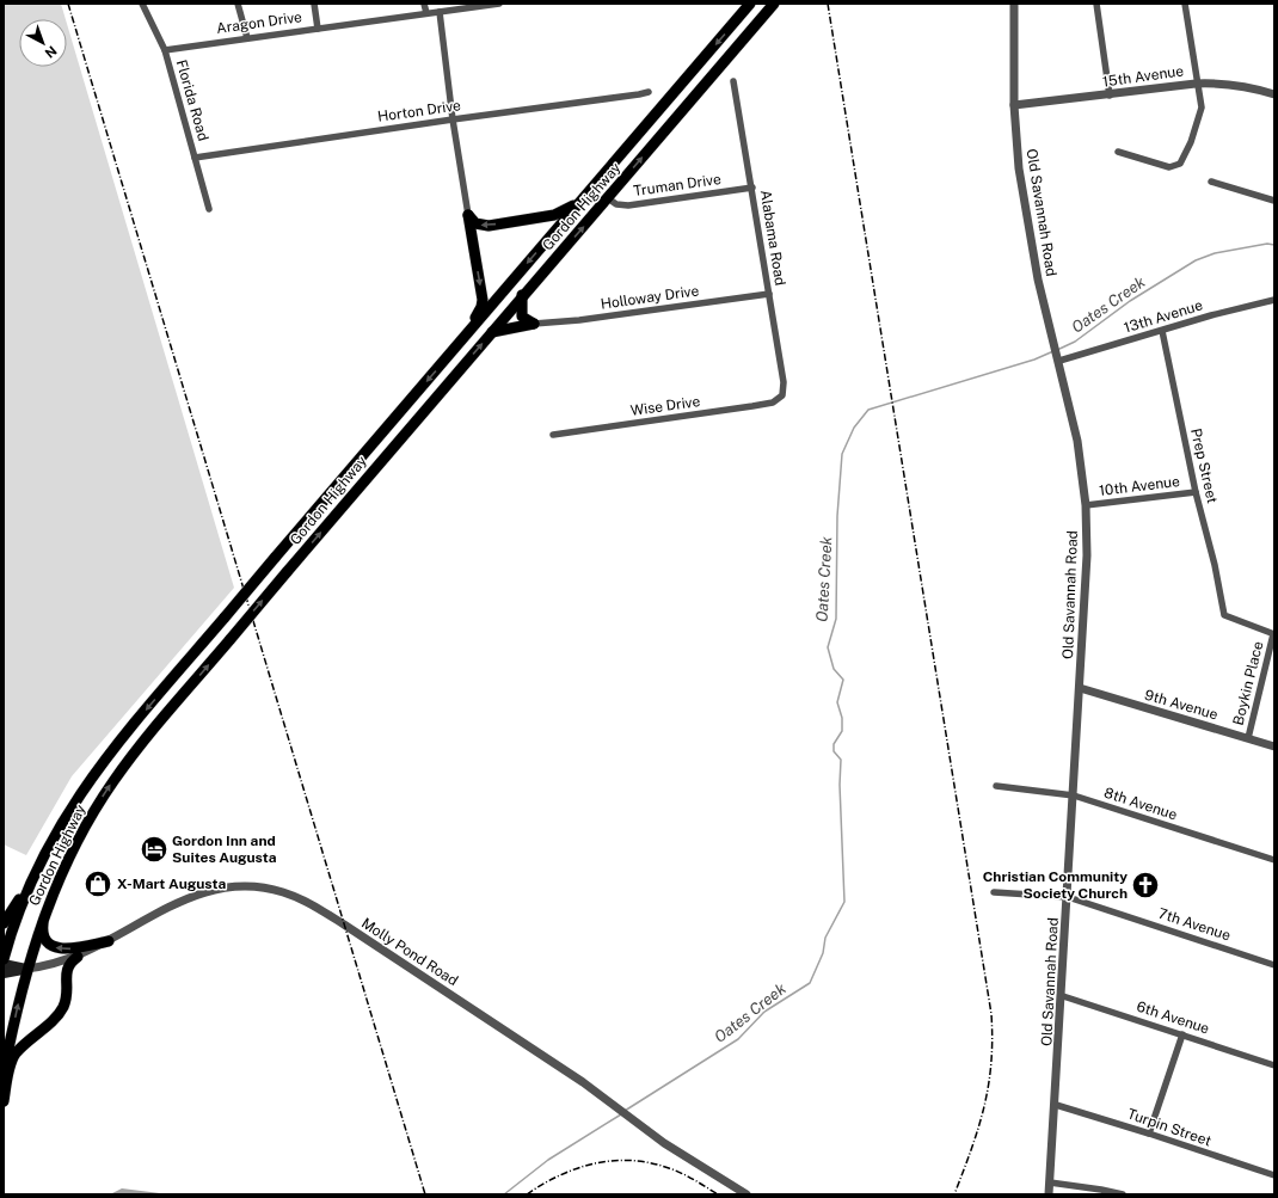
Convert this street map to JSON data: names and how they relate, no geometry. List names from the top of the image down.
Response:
{
  "streets": {
    "highway": ["Gordon Highway"],
    "street": [
      "Aragon Drive",
      "15th Avenue",
      "Florida Road",
      "Horton Drive",
      "Truman Drive",
      "Old Savannah Road",
      "Alabama Road",
      "Holloway Drive",
      "13th Avenue",
      "Wise Drive",
      "Prep Street",
      "10th Avenue",
      "Boykin Place",
      "9th Avenue",
      "8th Avenue",
      "7th Avenue",
      "Molly Pond Road",
      "6th Avenue",
      "Turpin Street"
    ]
  },
  "crossings": [
    ["Aragon Drive", "Florida Road"],
    ["15th Avenue", "Old Savannah Road"],
    ["Florida Road", "Horton Drive"],
    ["Truman Drive", "Gordon Highway"],
    ["Truman Drive", "Alabama Road"],
    ["Gordon Highway", "Molly Pond Road"],
    ["Old Savannah Road", "13th Avenue"],
    ["Old Savannah Road", "10th Avenue"],
    ["Old Savannah Road", "9th Avenue"],
    ["Old Savannah Road", "8th Avenue"],
    ["Old Savannah Road", "7th Avenue"],
    ["Old Savannah Road", "6th Avenue"],
    ["Old Savannah Road", "Turpin Street"],
    ["Alabama Road", "Holloway Drive"],
    ["Alabama Road", "Wise Drive"],
    ["13th Avenue", "Prep Street"],
    ["Prep Street", "10th Avenue"],
    ["Prep Street", "Boykin Place"],
    ["Boykin Place", "9th Avenue"]
  ],
  "water": ["Oates Creek"],
  "places": {
    "hotel": ["Gordon Inn and Suites Augusta"],
    "shop": ["X-Mart Augusta"],
    "church": ["Christian Community Society Church"]
  },
  "north": "bottom right"
}
